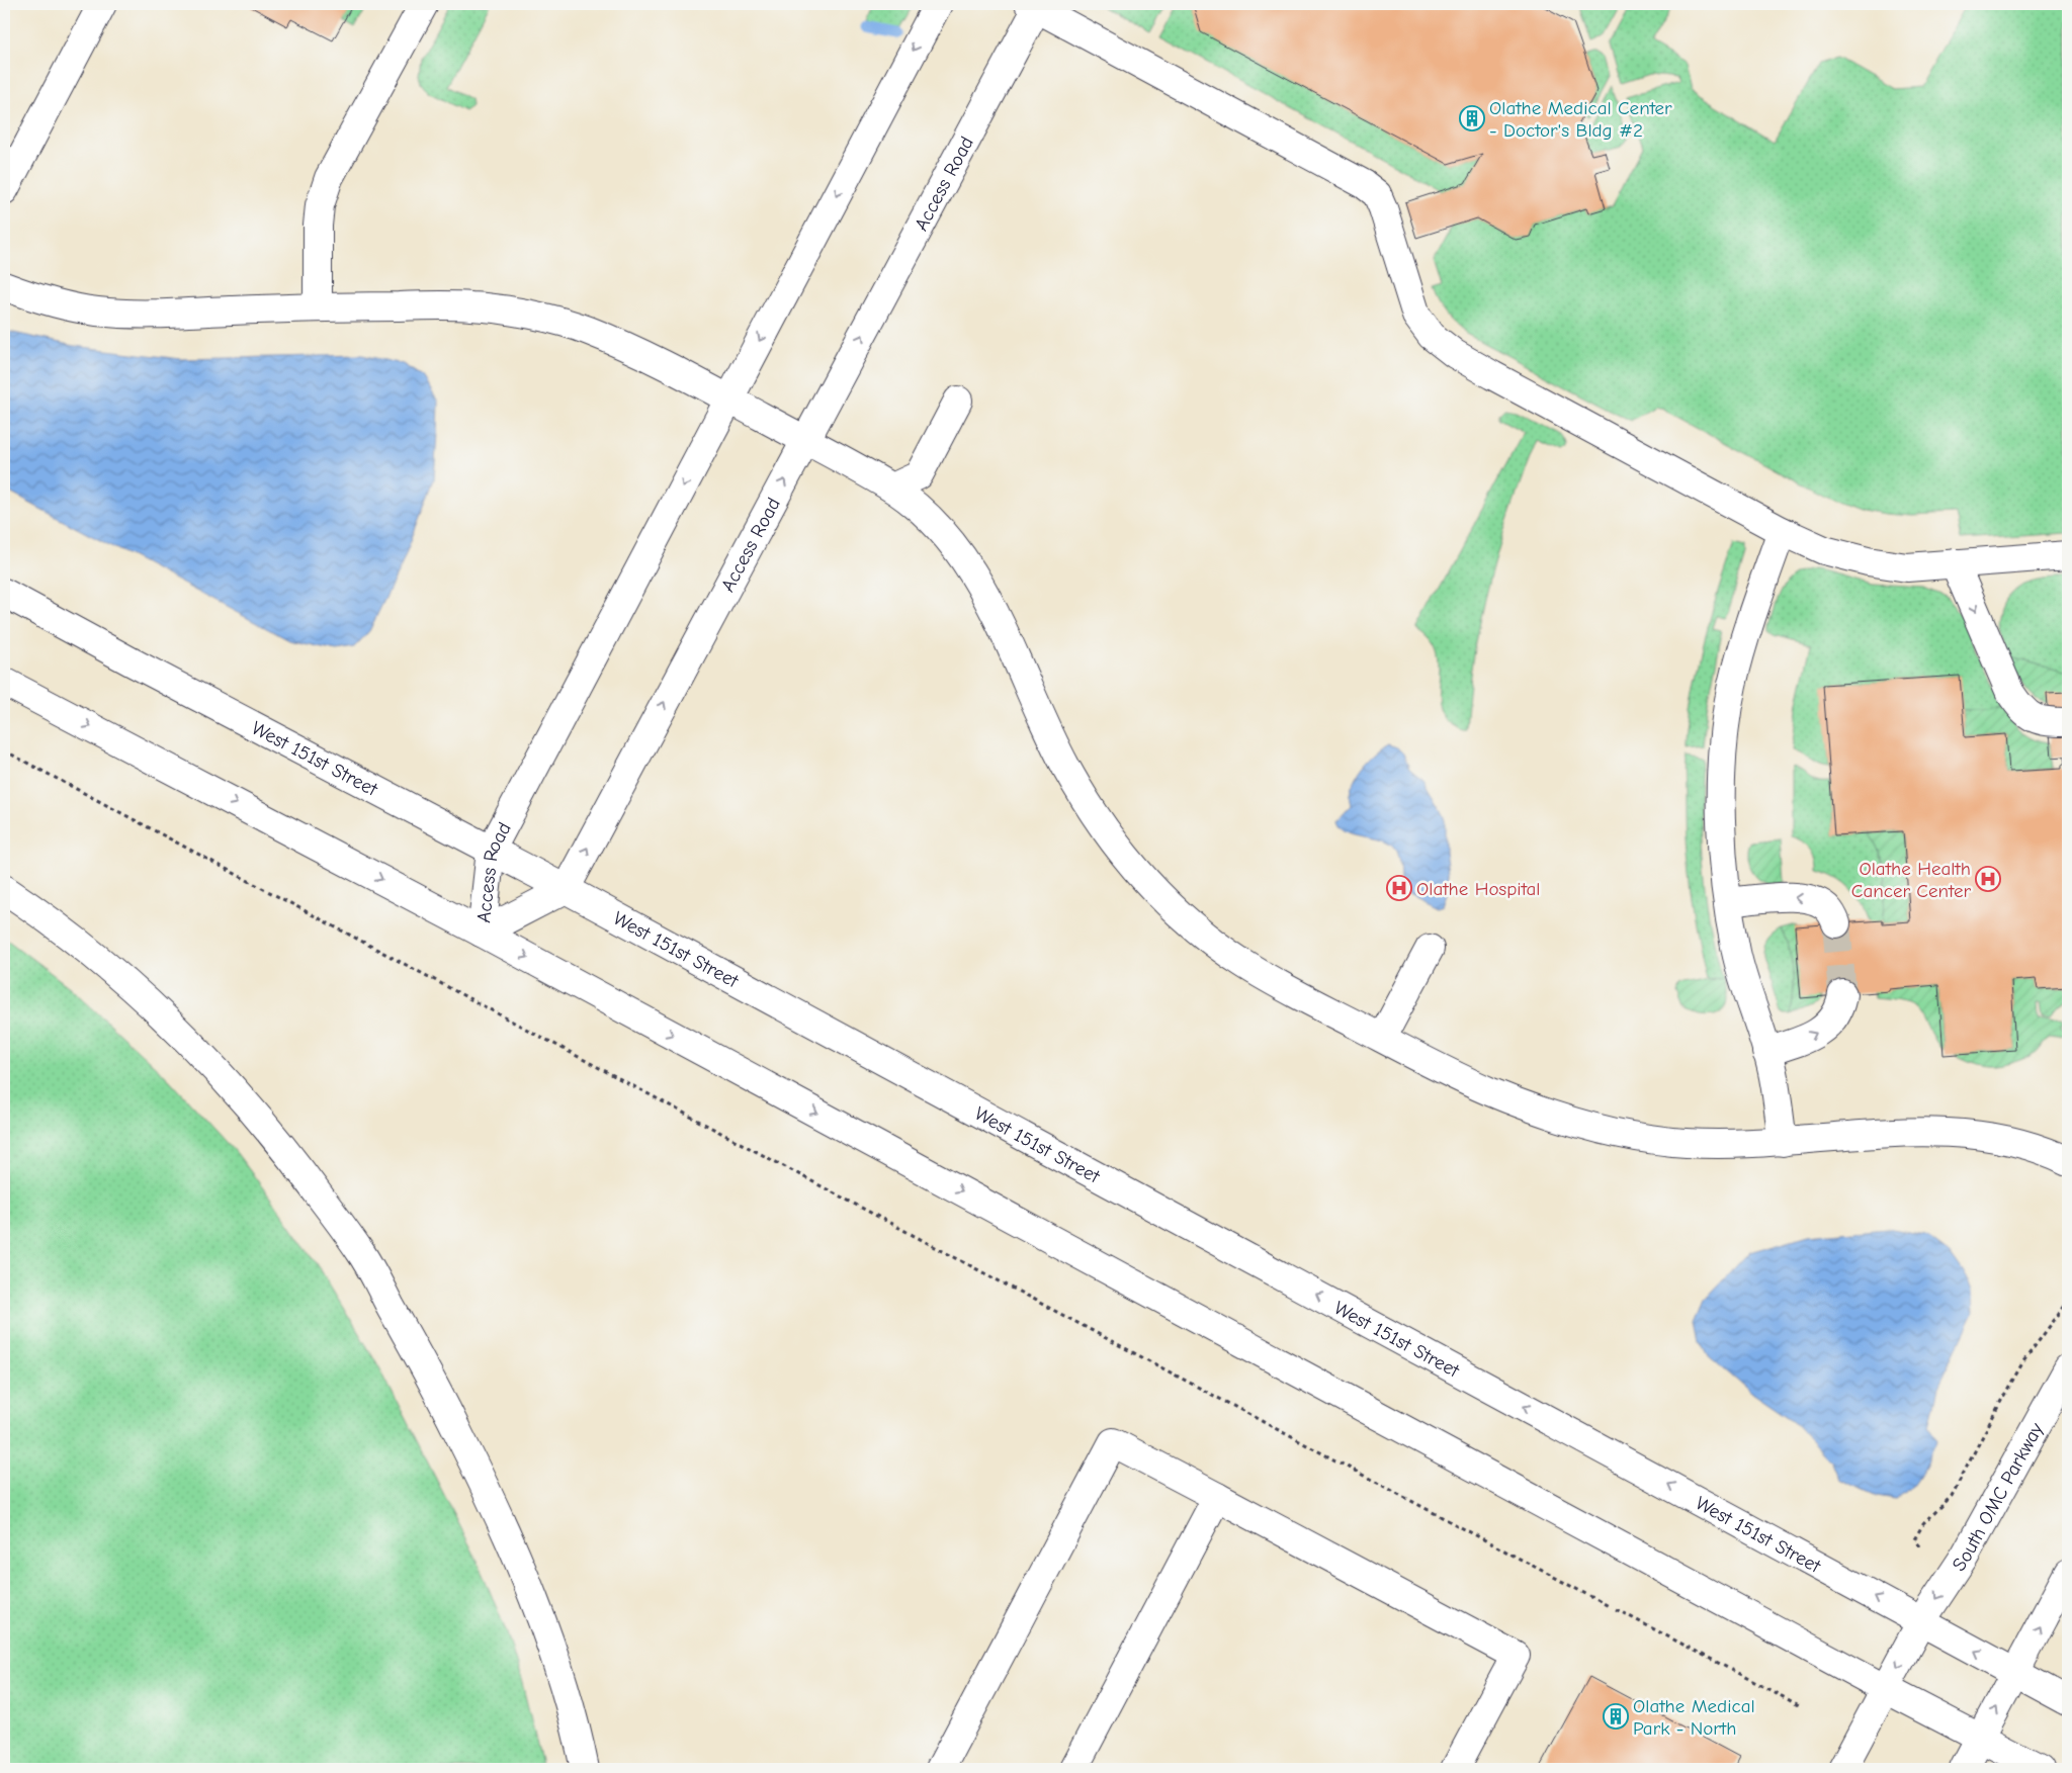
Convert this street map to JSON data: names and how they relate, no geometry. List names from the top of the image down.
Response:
{
  "streets": {
    "main road": ["Access Road", "West 151st Street", "South OMC Parkway"]
  },
  "crossings": [
    ["Access Road", "West 151st Street"],
    ["West 151st Street", "South OMC Parkway"]
  ],
  "places": {
    "building": ["Olathe Medical Center - Doctor's Bldg #2", "Olathe Medical Park - North"],
    "hospital": ["Olathe Health Cancer Center", "Olathe Hospital"]
  }
}
